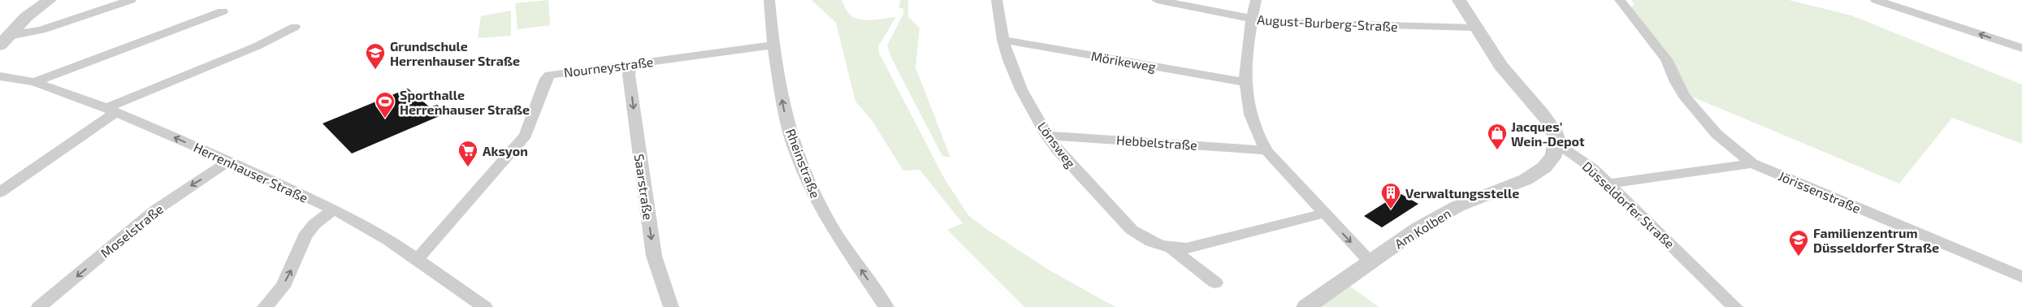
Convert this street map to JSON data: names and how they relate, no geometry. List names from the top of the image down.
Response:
{
  "streets": {
    "street": [
      "August-Burberg-Straße",
      "Mörikeweg",
      "Nourneystraße",
      "Hebbelstraße",
      "Lönsweg",
      "Rheinstraße",
      "Herrenhauser Straße",
      "Saarstraße",
      "Jörissenstraße",
      "Düsseldorfer Straße",
      "Am Kolben",
      "Moselstraße"
    ]
  },
  "crossings": [
    ["Mörikeweg", "Lönsweg"],
    ["Nourneystraße", "Rheinstraße"],
    ["Nourneystraße", "Herrenhauser Straße"],
    ["Nourneystraße", "Saarstraße"],
    ["Hebbelstraße", "Lönsweg"],
    ["Herrenhauser Straße", "Moselstraße"],
    ["Düsseldorfer Straße", "Am Kolben"]
  ],
  "one_way": ["Rheinstraße", "Saarstraße"],
  "places": {
    "school or university": ["Grundschule Herrenhauser Straße", "Familienzentrum Düsseldorfer Straße"],
    "sports": ["Sporthalle Herrenhauser Straße"],
    "shop": ["Jacques’ Wein-Depot"],
    "supermarket": ["Aksyon"],
    "building": ["Verwaltungsstelle"]
  }
}
